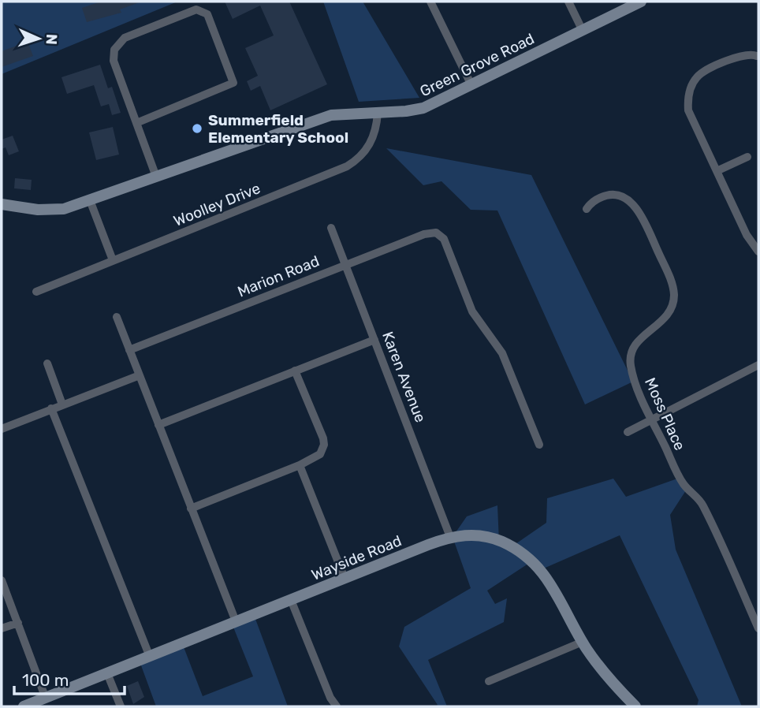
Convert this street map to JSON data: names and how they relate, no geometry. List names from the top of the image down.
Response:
{
  "streets": {
    "street": [
      "Green Grove Road",
      "Woolley Drive",
      "Marion Road",
      "Karen Avenue",
      "Moss Place",
      "Wayside Road"
    ]
  },
  "crossings": [
    ["Green Grove Road", "Woolley Drive"],
    ["Marion Road", "Karen Avenue"],
    ["Karen Avenue", "Wayside Road"]
  ],
  "places": ["Summerfield Elementary School"],
  "scale_bar": "100 m",
  "north": "right"
}
